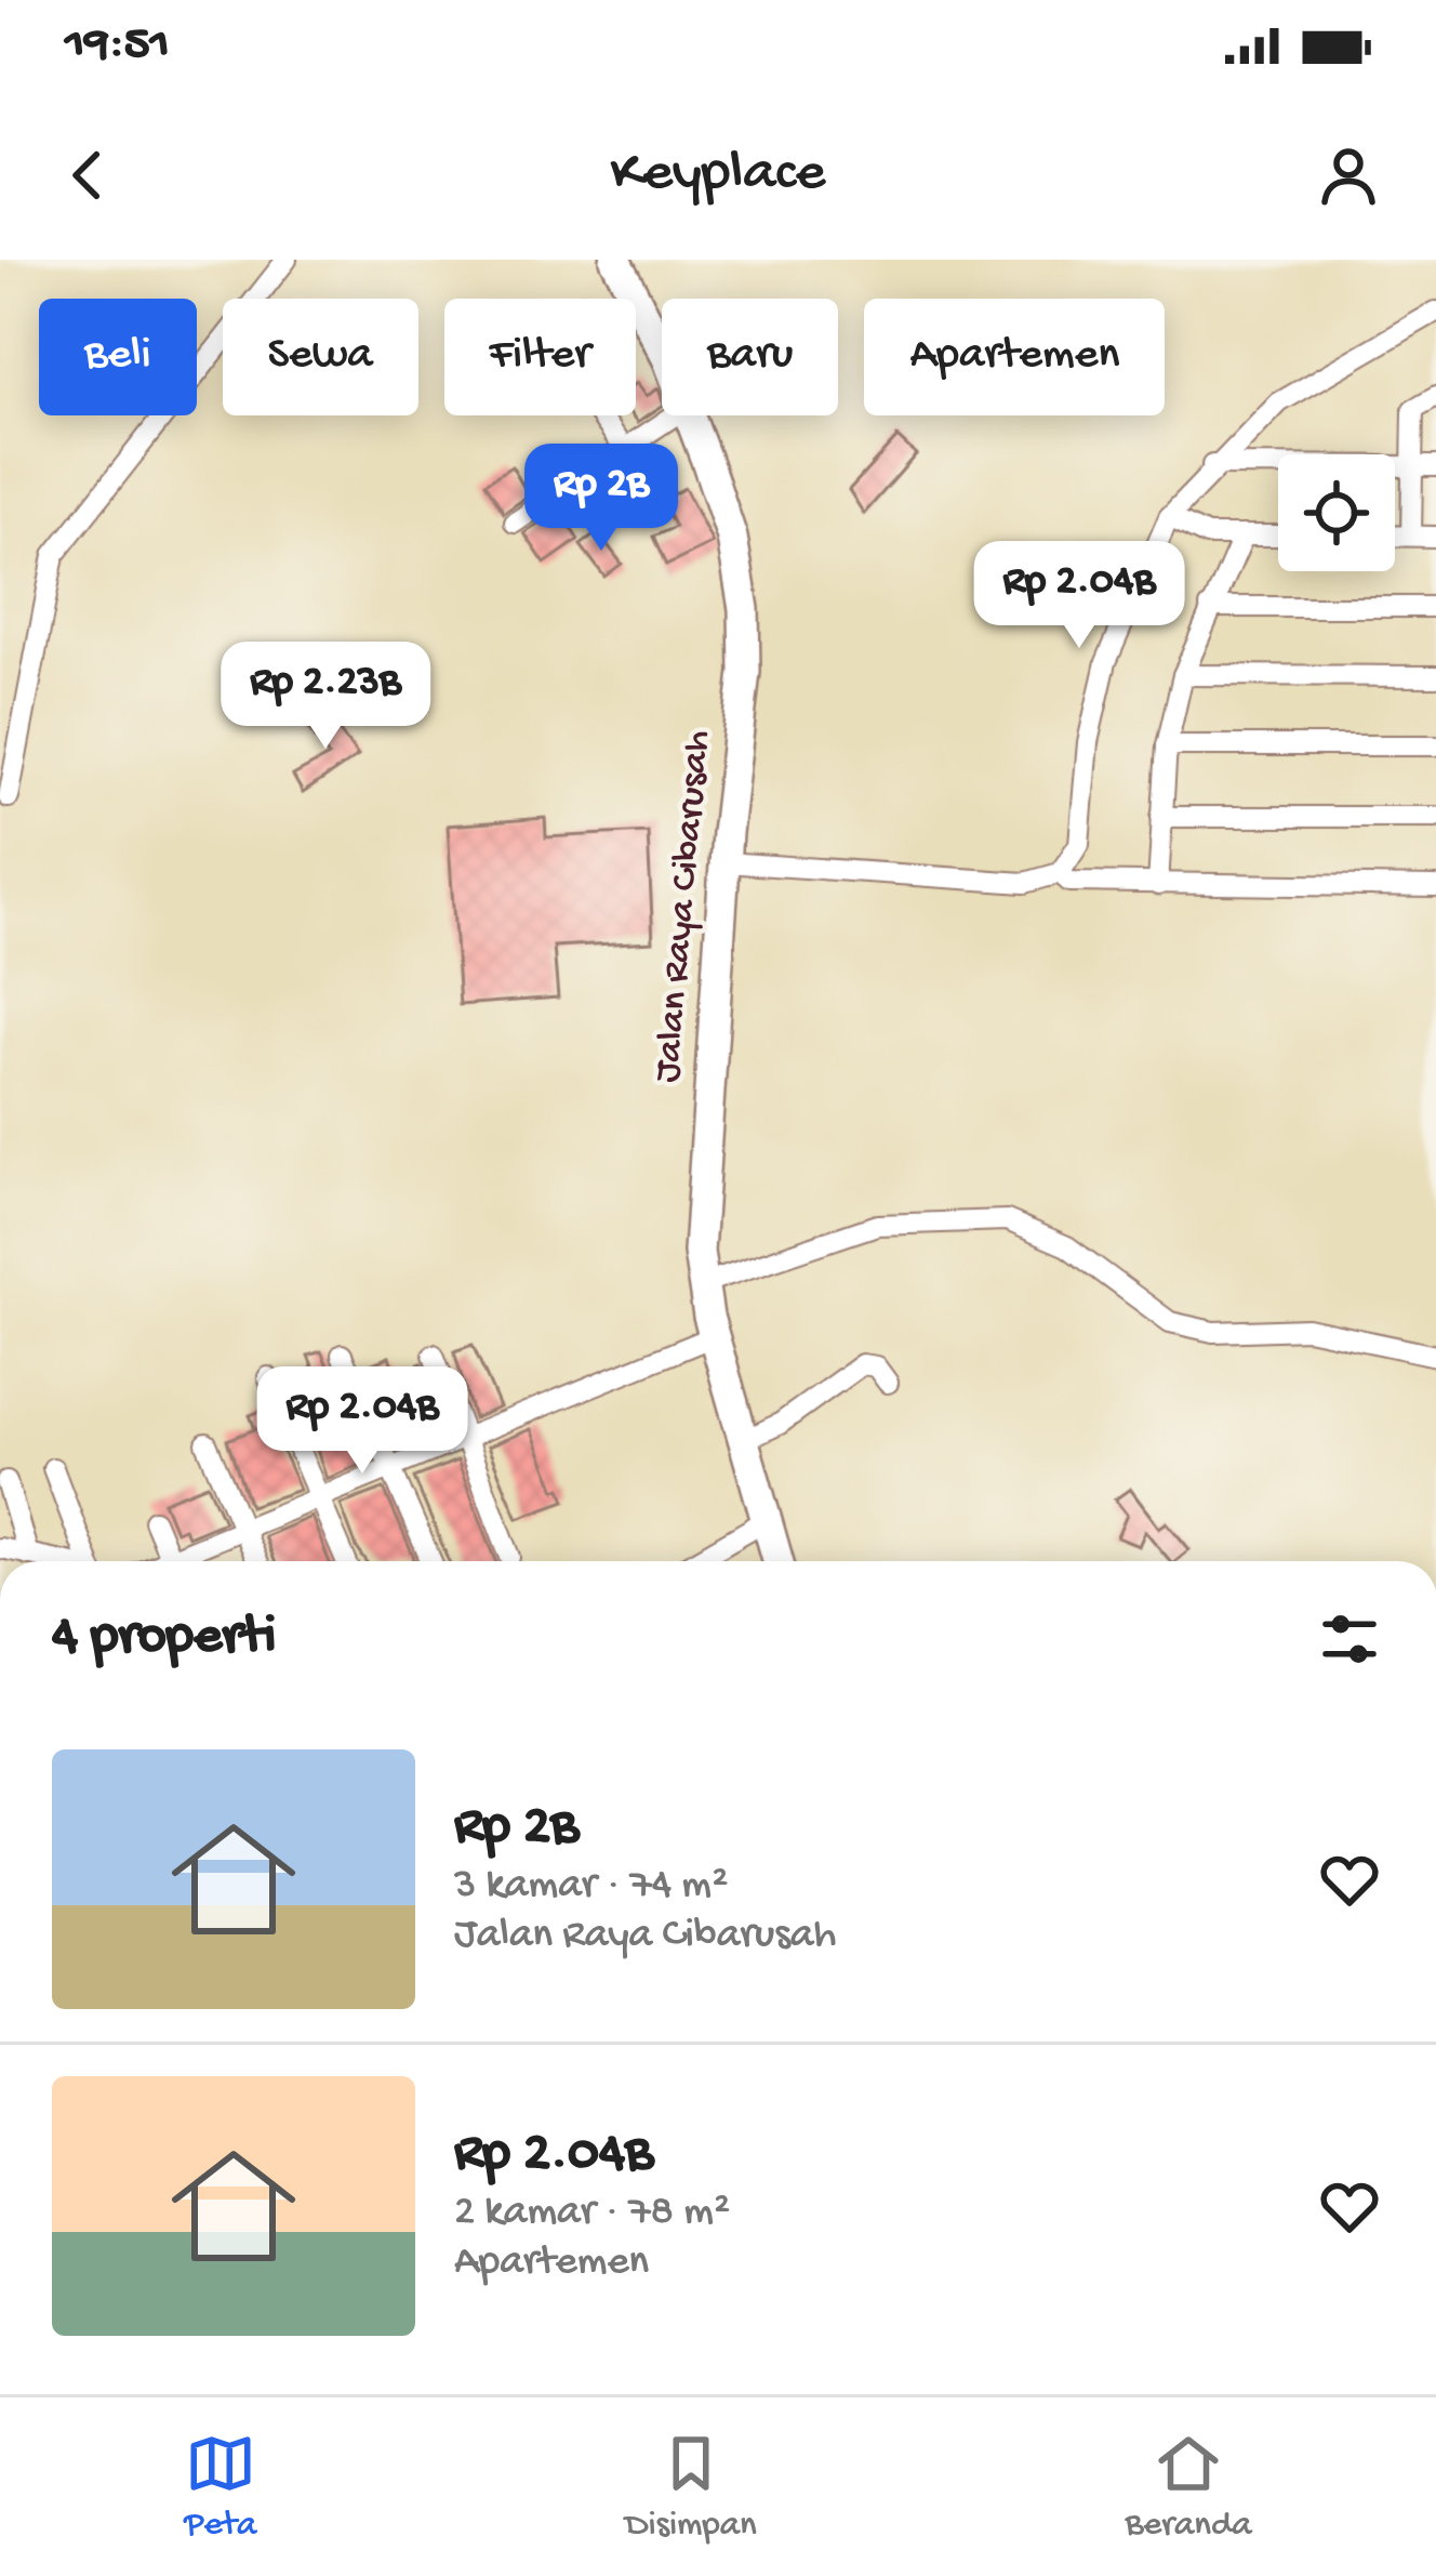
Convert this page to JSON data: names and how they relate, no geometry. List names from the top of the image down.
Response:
{
  "streets": {
    "main road": ["Jalan Raya Cibarusah"]
  },
  "page": {
    "status": "19:51",
    "header": "Keyplace",
    "chip": [
      "Beli",
      "Sewa",
      "Filter",
      "Baru",
      "Apartemen"
    ],
    "price": [
      "Rp 2B",
      "Rp 2.04B",
      "Rp 2.23B",
      "Rp 2.04B"
    ],
    "heading": "4 properti",
    "list": [
      {
        "name": "Rp 2B",
        "note": "3 kamar · 74 m² · Jalan Raya Cibarusah"
      },
      {
        "name": "Rp 2.04B",
        "note": "2 kamar · 78 m² · Apartemen"
      }
    ],
    "tabs": ["Peta", "Disimpan", "Beranda"]
  }
}
